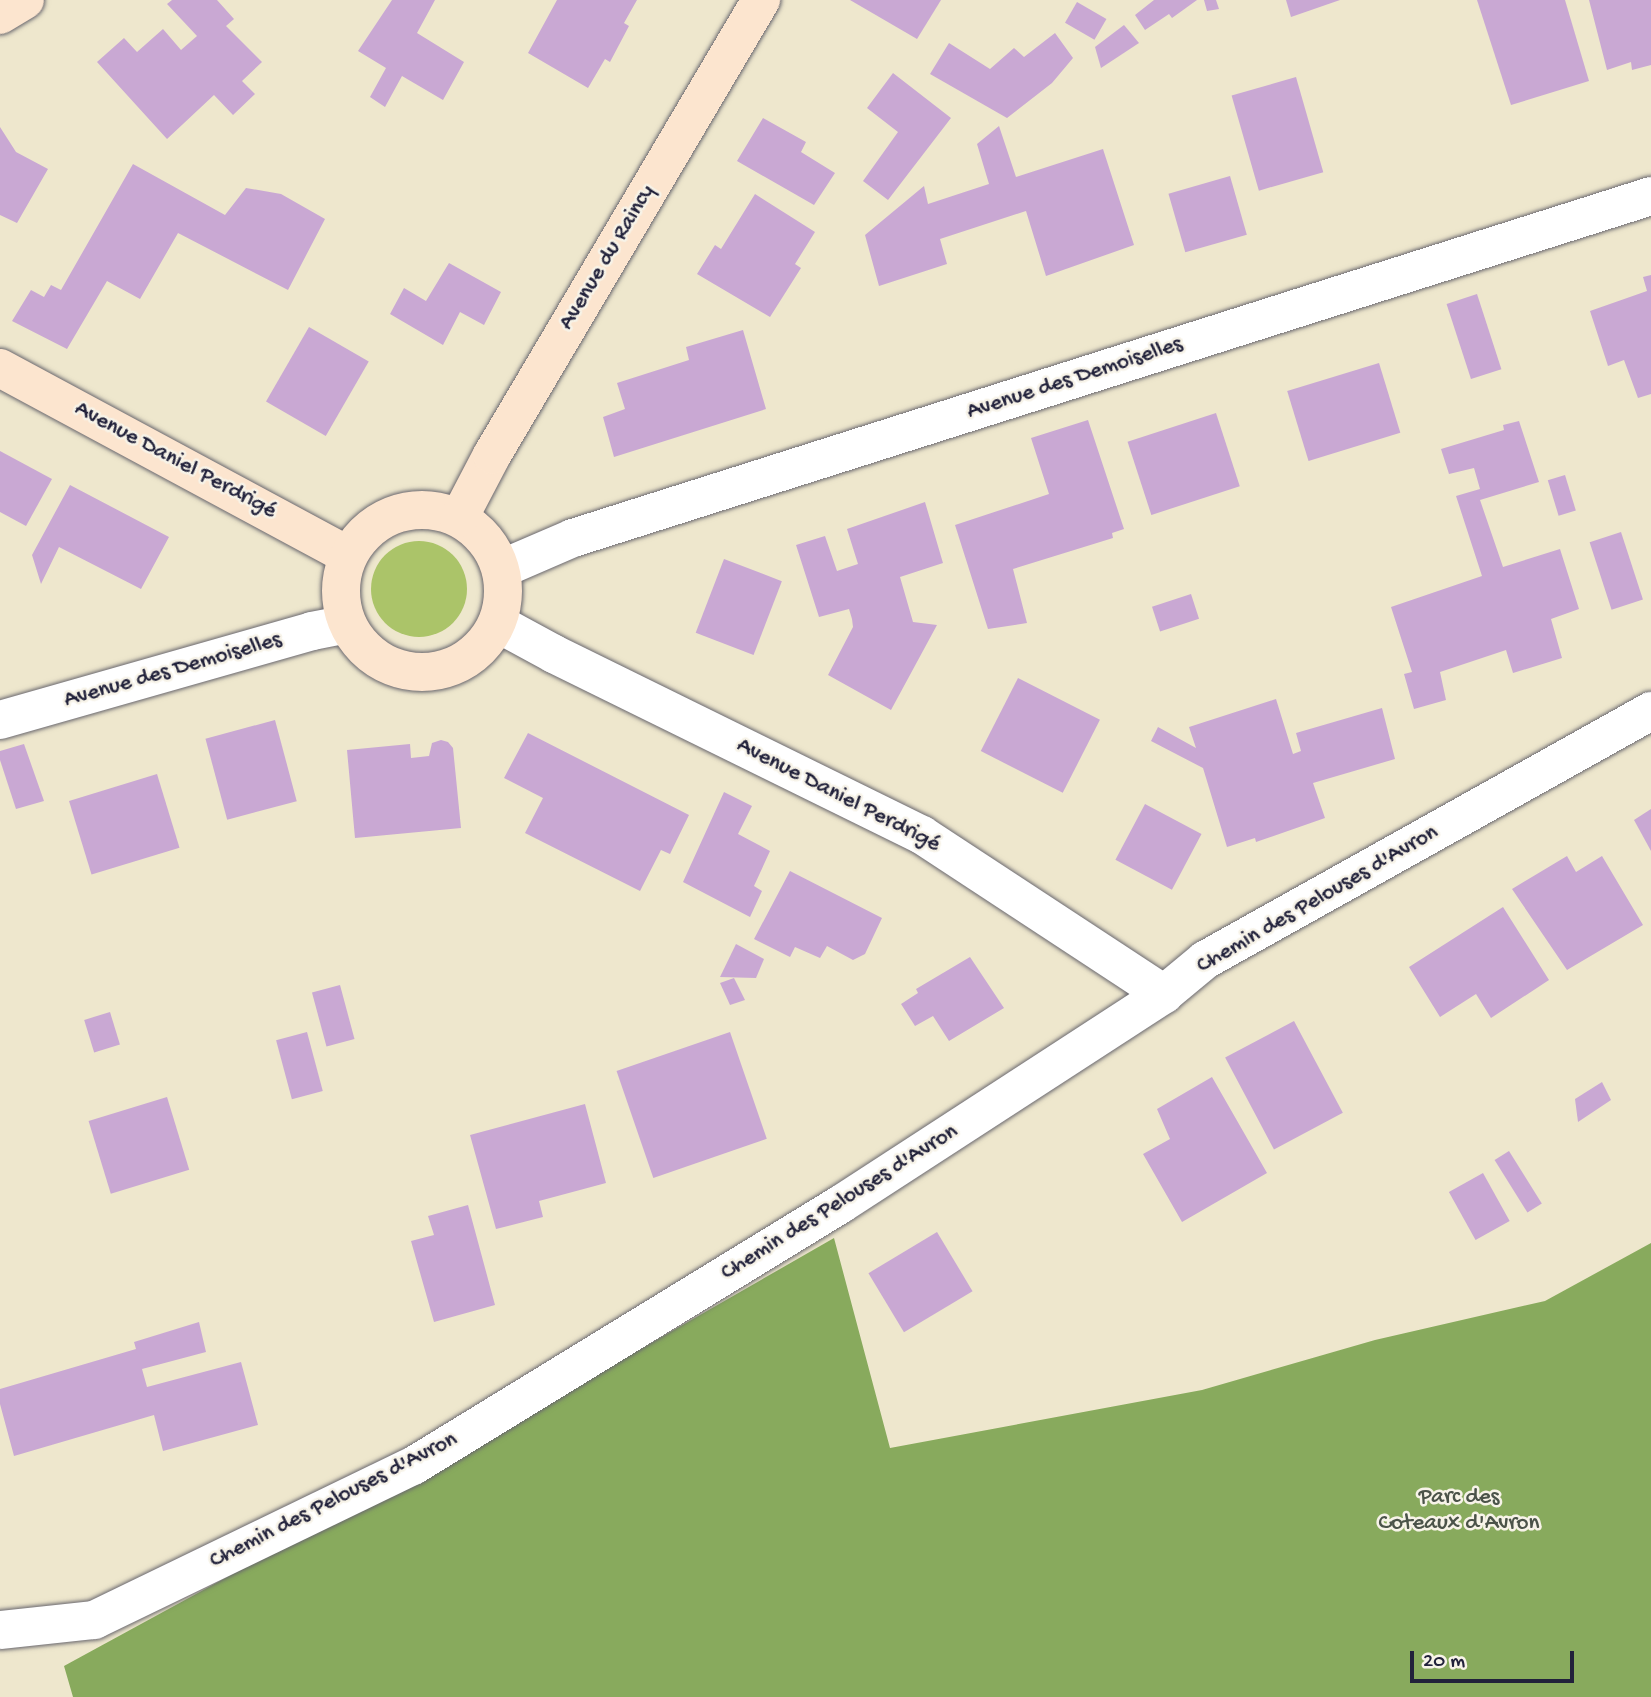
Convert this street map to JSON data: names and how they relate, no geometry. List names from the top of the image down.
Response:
{
  "streets": {
    "street": [
      "Avenue du Raincy",
      "Avenue des Demoiselles",
      "Avenue Daniel Perdrigé",
      "Chemin des Pelouses d'Avron"
    ]
  },
  "crossings": [
    ["Avenue du Raincy", "Avenue des Demoiselles"],
    ["Avenue du Raincy", "Avenue Daniel Perdrigé"],
    ["Avenue des Demoiselles", "Avenue Daniel Perdrigé"],
    ["Avenue Daniel Perdrigé", "Chemin des Pelouses d'Avron"]
  ],
  "parks": ["Parc des Coteaux d'Avron"],
  "scale_bar": "20 m"
}
